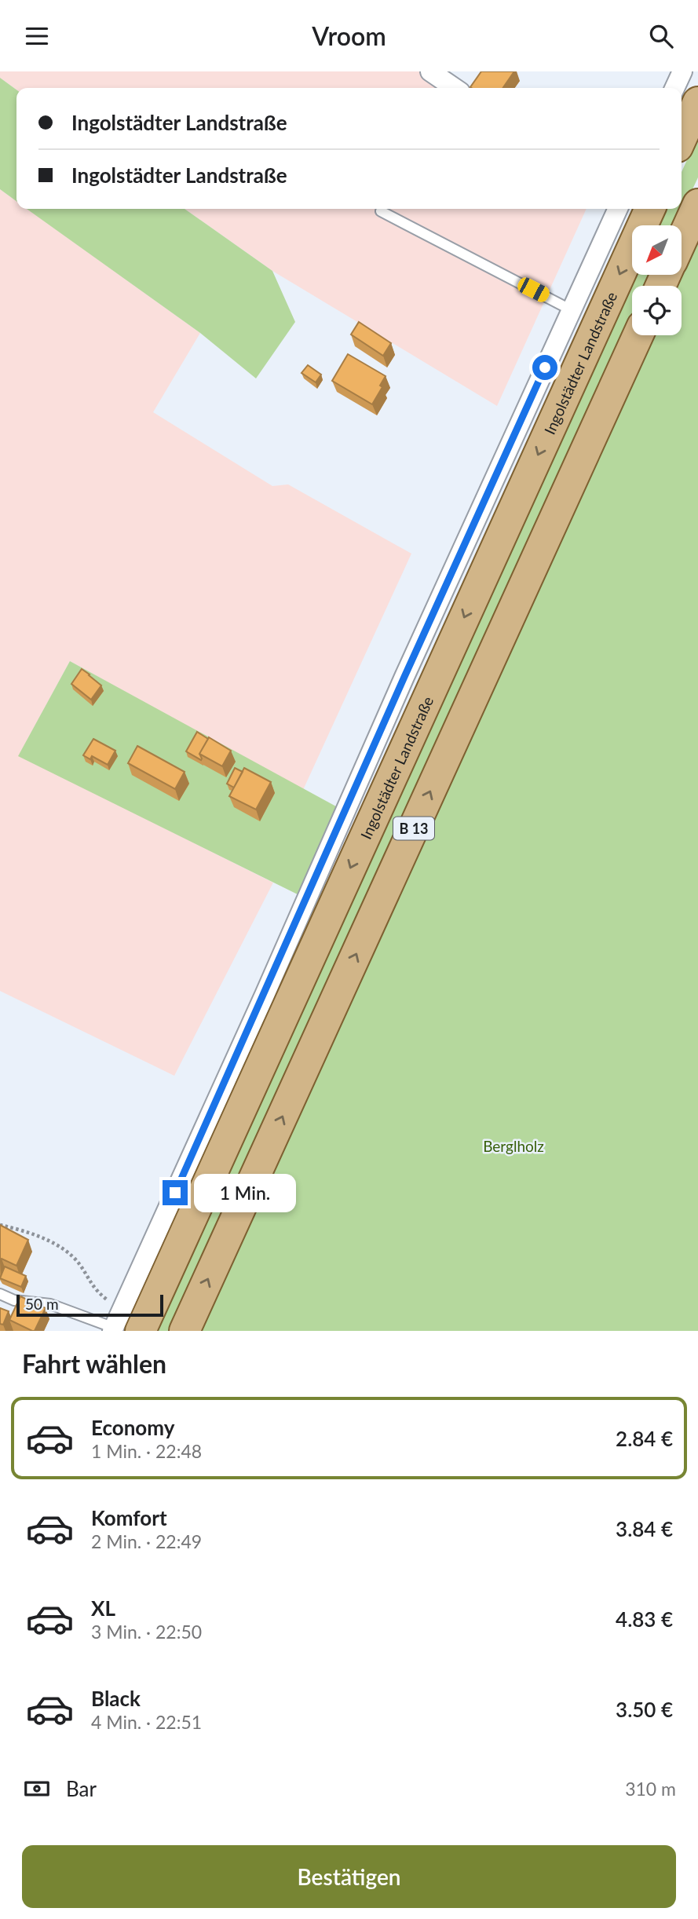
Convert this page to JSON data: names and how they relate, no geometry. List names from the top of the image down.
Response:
{
  "streets": {
    "main road": ["Ingolstädter Landstraße", "B 13"]
  },
  "parks": ["Berglholz"],
  "scale_bar": "50 m",
  "north": "bottom left",
  "page": {
    "header": "Vroom",
    "banner": ["Ingolstädter Landstraße", "Ingolstädter Landstraße"],
    "bubble": "1 Min.",
    "scale": "50 m",
    "heading": "Fahrt wählen",
    "list": [
      {
        "name": "Economy",
        "note": "1 Min. · 22:48",
        "value": "2.84 €"
      },
      {
        "name": "Komfort",
        "note": "2 Min. · 22:49",
        "value": "3.84 €"
      },
      {
        "name": "XL",
        "note": "3 Min. · 22:50",
        "value": "4.83 €"
      },
      {
        "name": "Black",
        "note": "4 Min. · 22:51",
        "value": "3.50 €"
      }
    ],
    "pay": ["Bar", "310 m"],
    "buttons": "Bestätigen"
  }
}
